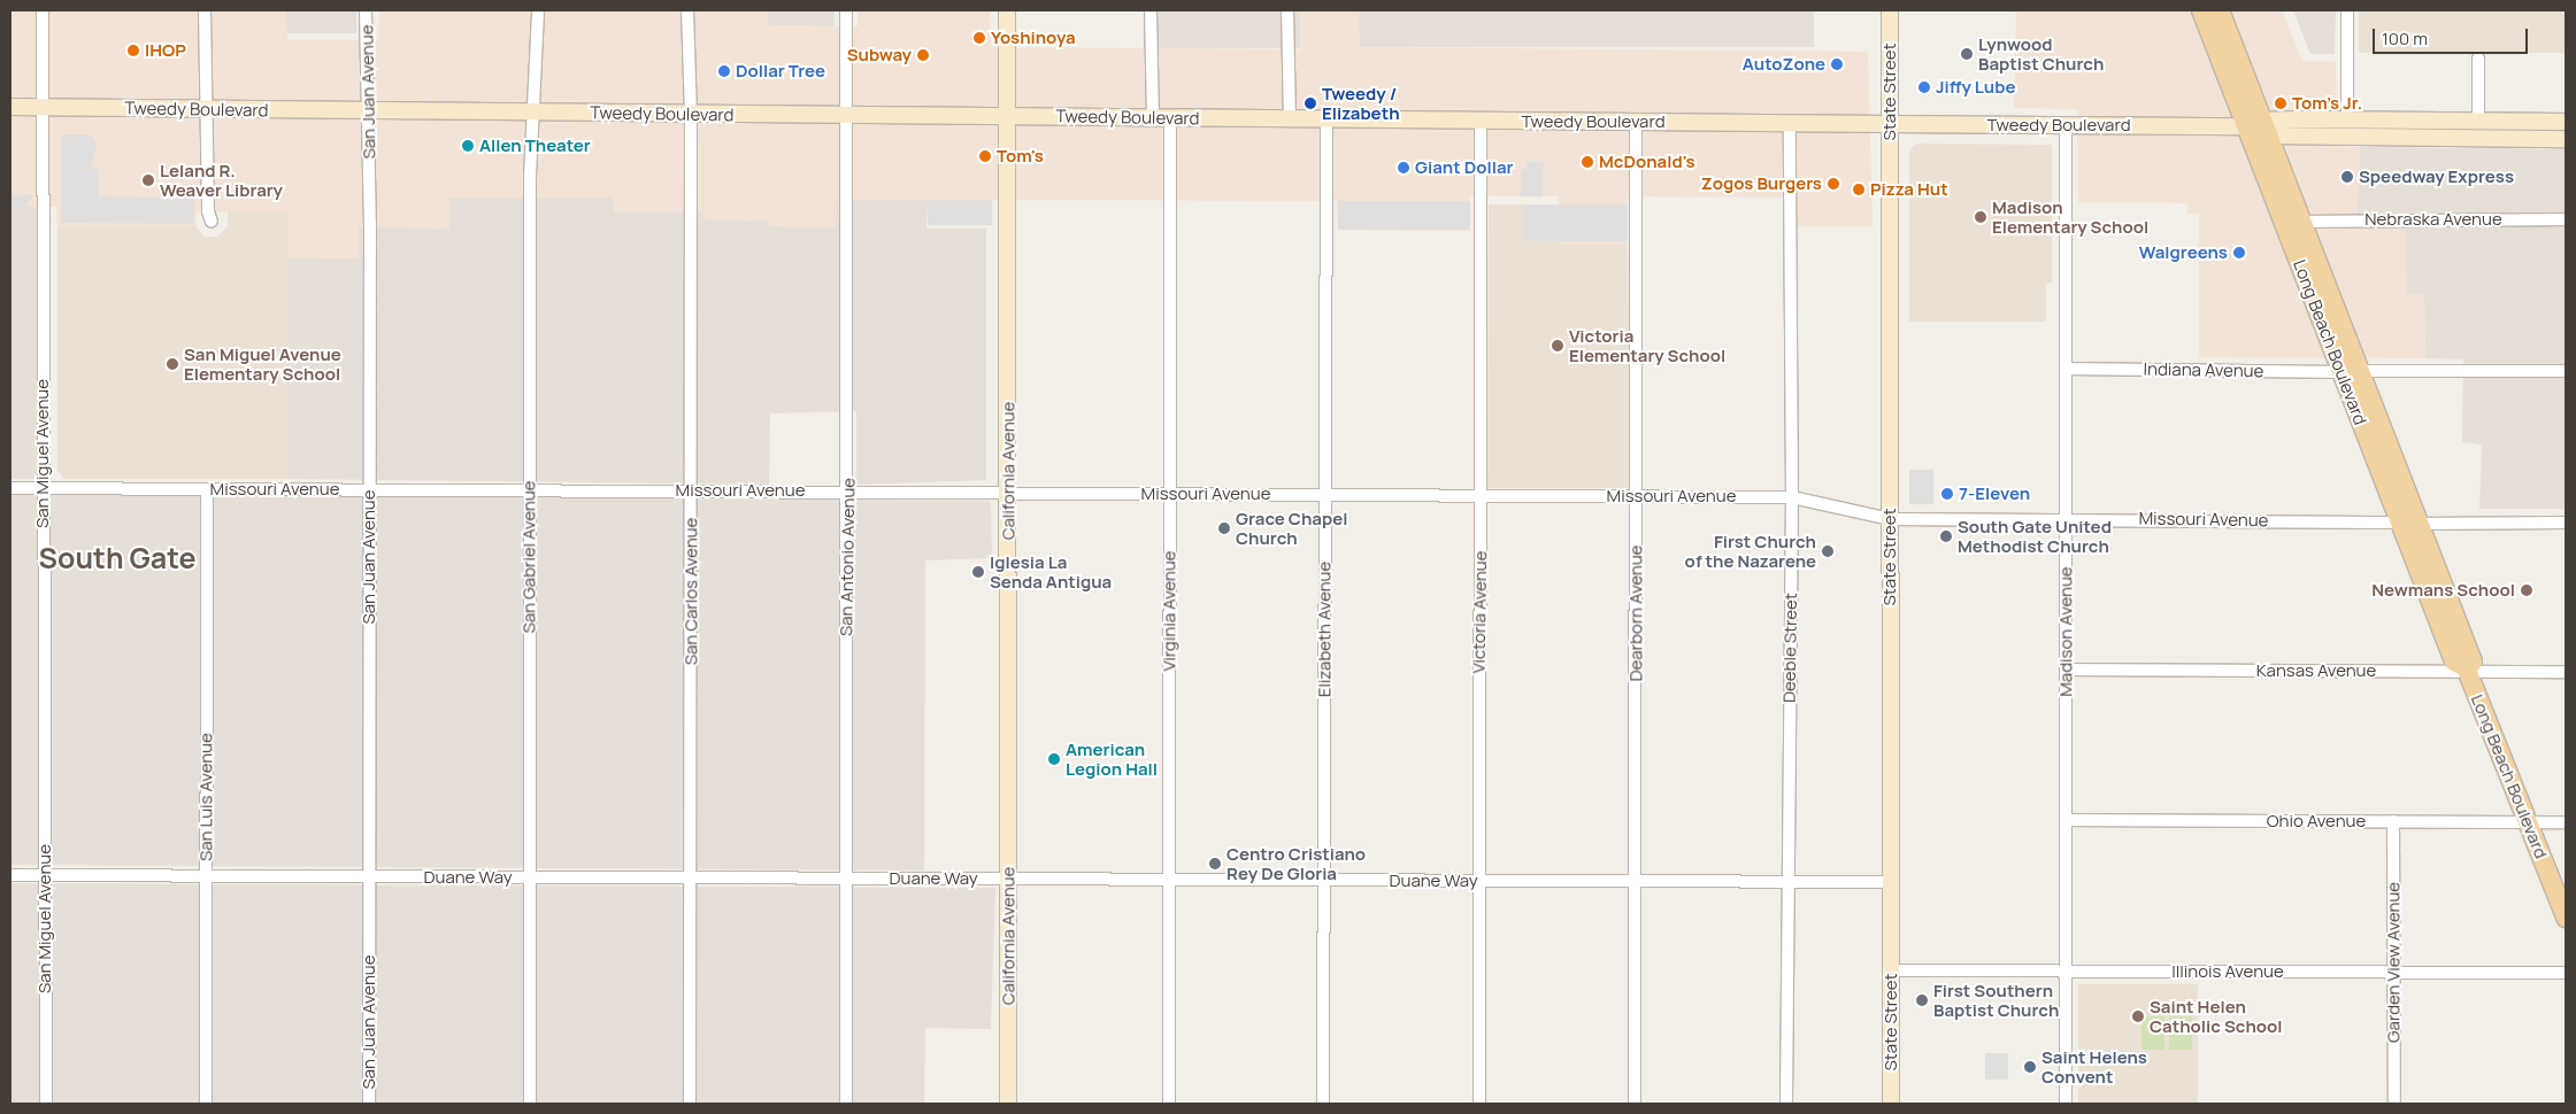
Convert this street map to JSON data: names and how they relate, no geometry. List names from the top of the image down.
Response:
{
  "streets": {
    "main road": [
      "State Street",
      "Tweedy Boulevard",
      "Long Beach Boulevard",
      "California Avenue"
    ],
    "street": [
      "San Juan Avenue",
      "Nebraska Avenue",
      "Indiana Avenue",
      "San Miguel Avenue",
      "Missouri Avenue",
      "San Gabriel Avenue",
      "San Antonio Avenue",
      "San Carlos Avenue",
      "Virginia Avenue",
      "Victoria Avenue",
      "Dearborn Avenue",
      "Elizabeth Avenue",
      "Madison Avenue",
      "Deeble Street",
      "Kansas Avenue",
      "San Luis Avenue",
      "Ohio Avenue",
      "Duane Way",
      "Garden View Avenue",
      "Illinois Avenue"
    ]
  },
  "crossings": [
    ["San Juan Avenue", "Tweedy Boulevard"],
    ["San Juan Avenue", "Missouri Avenue"],
    ["San Juan Avenue", "Duane Way"],
    ["State Street", "Tweedy Boulevard"],
    ["State Street", "Missouri Avenue"],
    ["State Street", "Duane Way"],
    ["State Street", "Illinois Avenue"],
    ["Tweedy Boulevard", "Long Beach Boulevard"],
    ["Tweedy Boulevard", "San Miguel Avenue"],
    ["Tweedy Boulevard", "California Avenue"],
    ["Tweedy Boulevard", "San Gabriel Avenue"],
    ["Tweedy Boulevard", "San Antonio Avenue"],
    ["Tweedy Boulevard", "San Carlos Avenue"],
    ["Tweedy Boulevard", "Virginia Avenue"],
    ["Tweedy Boulevard", "Victoria Avenue"],
    ["Tweedy Boulevard", "Dearborn Avenue"],
    ["Tweedy Boulevard", "Elizabeth Avenue"],
    ["Tweedy Boulevard", "Madison Avenue"],
    ["Tweedy Boulevard", "Deeble Street"],
    ["Nebraska Avenue", "Long Beach Boulevard"],
    ["Long Beach Boulevard", "Indiana Avenue"],
    ["Long Beach Boulevard", "Missouri Avenue"],
    ["Long Beach Boulevard", "Kansas Avenue"],
    ["Long Beach Boulevard", "Ohio Avenue"],
    ["Indiana Avenue", "Madison Avenue"],
    ["San Miguel Avenue", "Missouri Avenue"],
    ["San Miguel Avenue", "Duane Way"],
    ["California Avenue", "Missouri Avenue"],
    ["California Avenue", "Duane Way"],
    ["Missouri Avenue", "San Gabriel Avenue"],
    ["Missouri Avenue", "San Antonio Avenue"],
    ["Missouri Avenue", "San Carlos Avenue"],
    ["Missouri Avenue", "Virginia Avenue"],
    ["Missouri Avenue", "Victoria Avenue"],
    ["Missouri Avenue", "Dearborn Avenue"],
    ["Missouri Avenue", "Elizabeth Avenue"],
    ["Missouri Avenue", "Madison Avenue"],
    ["Missouri Avenue", "Deeble Street"],
    ["Missouri Avenue", "San Luis Avenue"],
    ["San Gabriel Avenue", "Duane Way"],
    ["San Antonio Avenue", "Duane Way"],
    ["San Carlos Avenue", "Duane Way"],
    ["Virginia Avenue", "Duane Way"],
    ["Victoria Avenue", "Duane Way"],
    ["Dearborn Avenue", "Duane Way"],
    ["Elizabeth Avenue", "Duane Way"],
    ["Madison Avenue", "Kansas Avenue"],
    ["Madison Avenue", "Ohio Avenue"],
    ["Madison Avenue", "Illinois Avenue"],
    ["Deeble Street", "Duane Way"],
    ["San Luis Avenue", "Duane Way"],
    ["Ohio Avenue", "Garden View Avenue"],
    ["Garden View Avenue", "Illinois Avenue"]
  ],
  "districts": ["South Gate"],
  "places": [
    "Yoshinoya",
    "IHOP",
    "Lynwood Baptist Church",
    "Subway",
    "AutoZone",
    "Dollar Tree",
    "Jiffy Lube",
    "Tweedy / Elizabeth",
    "Tom's Jr.",
    "Allen Theater",
    "Tom's",
    "McDonald's",
    "Giant Dollar",
    "Speedway Express",
    "Leland R. Weaver Library",
    "Zogos Burgers",
    "Pizza Hut",
    "Madison Elementary School",
    "Walgreens",
    "Victoria Elementary School",
    "San Miguel Avenue Elementary School",
    "7-Eleven",
    "Grace Chapel Church",
    "South Gate United Methodist Church",
    "First Church of the Nazarene",
    "Iglesia La Senda Antigua",
    "Newmans School",
    "American Legion Hall",
    "Centro Cristiano Rey De Gloria",
    "First Southern Baptist Church",
    "Saint Helen Catholic School",
    "Saint Helens Convent"
  ],
  "scale_bar": "100 m"
}
